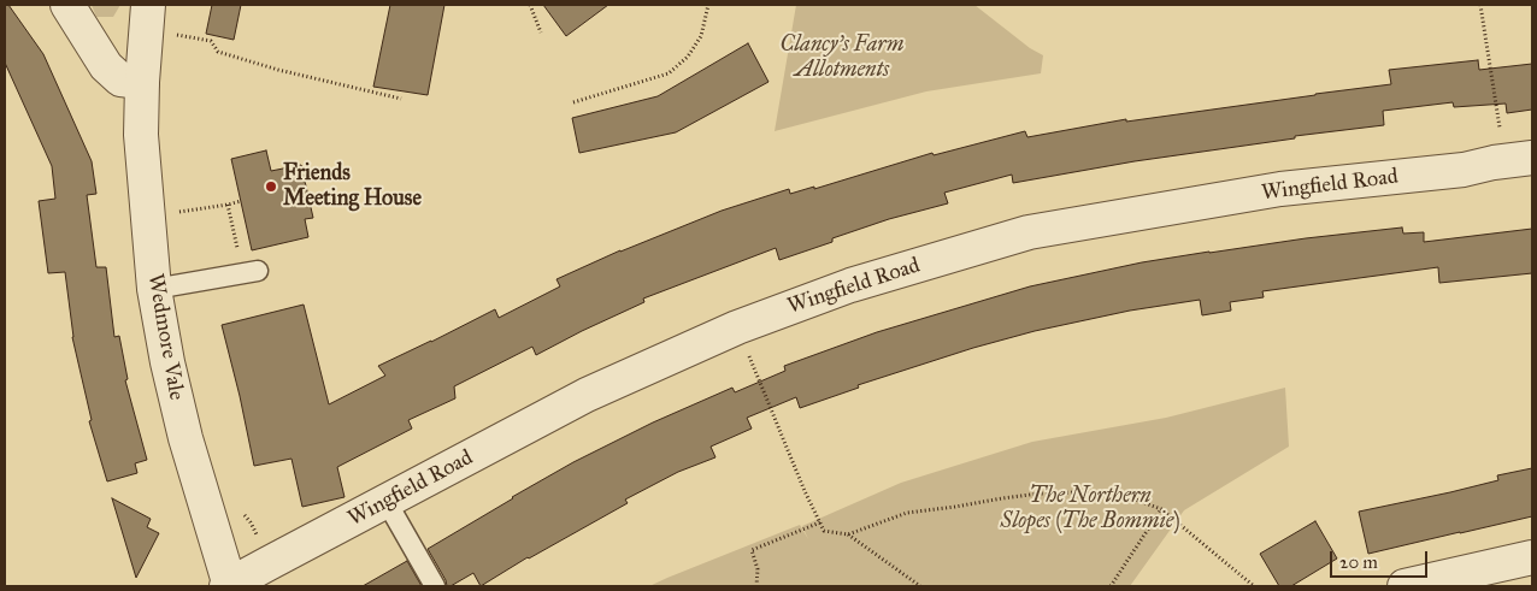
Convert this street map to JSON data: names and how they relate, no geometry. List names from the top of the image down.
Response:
{
  "streets": {
    "street": ["Wingfield Road", "Wedmore Vale"]
  },
  "crossings": [
    ["Wingfield Road", "Wedmore Vale"]
  ],
  "parks": ["Clancy's Farm Allotments", "The Northern Slopes (The Bommie)"],
  "places": ["Friends Meeting House"],
  "scale_bar": "20 m"
}
